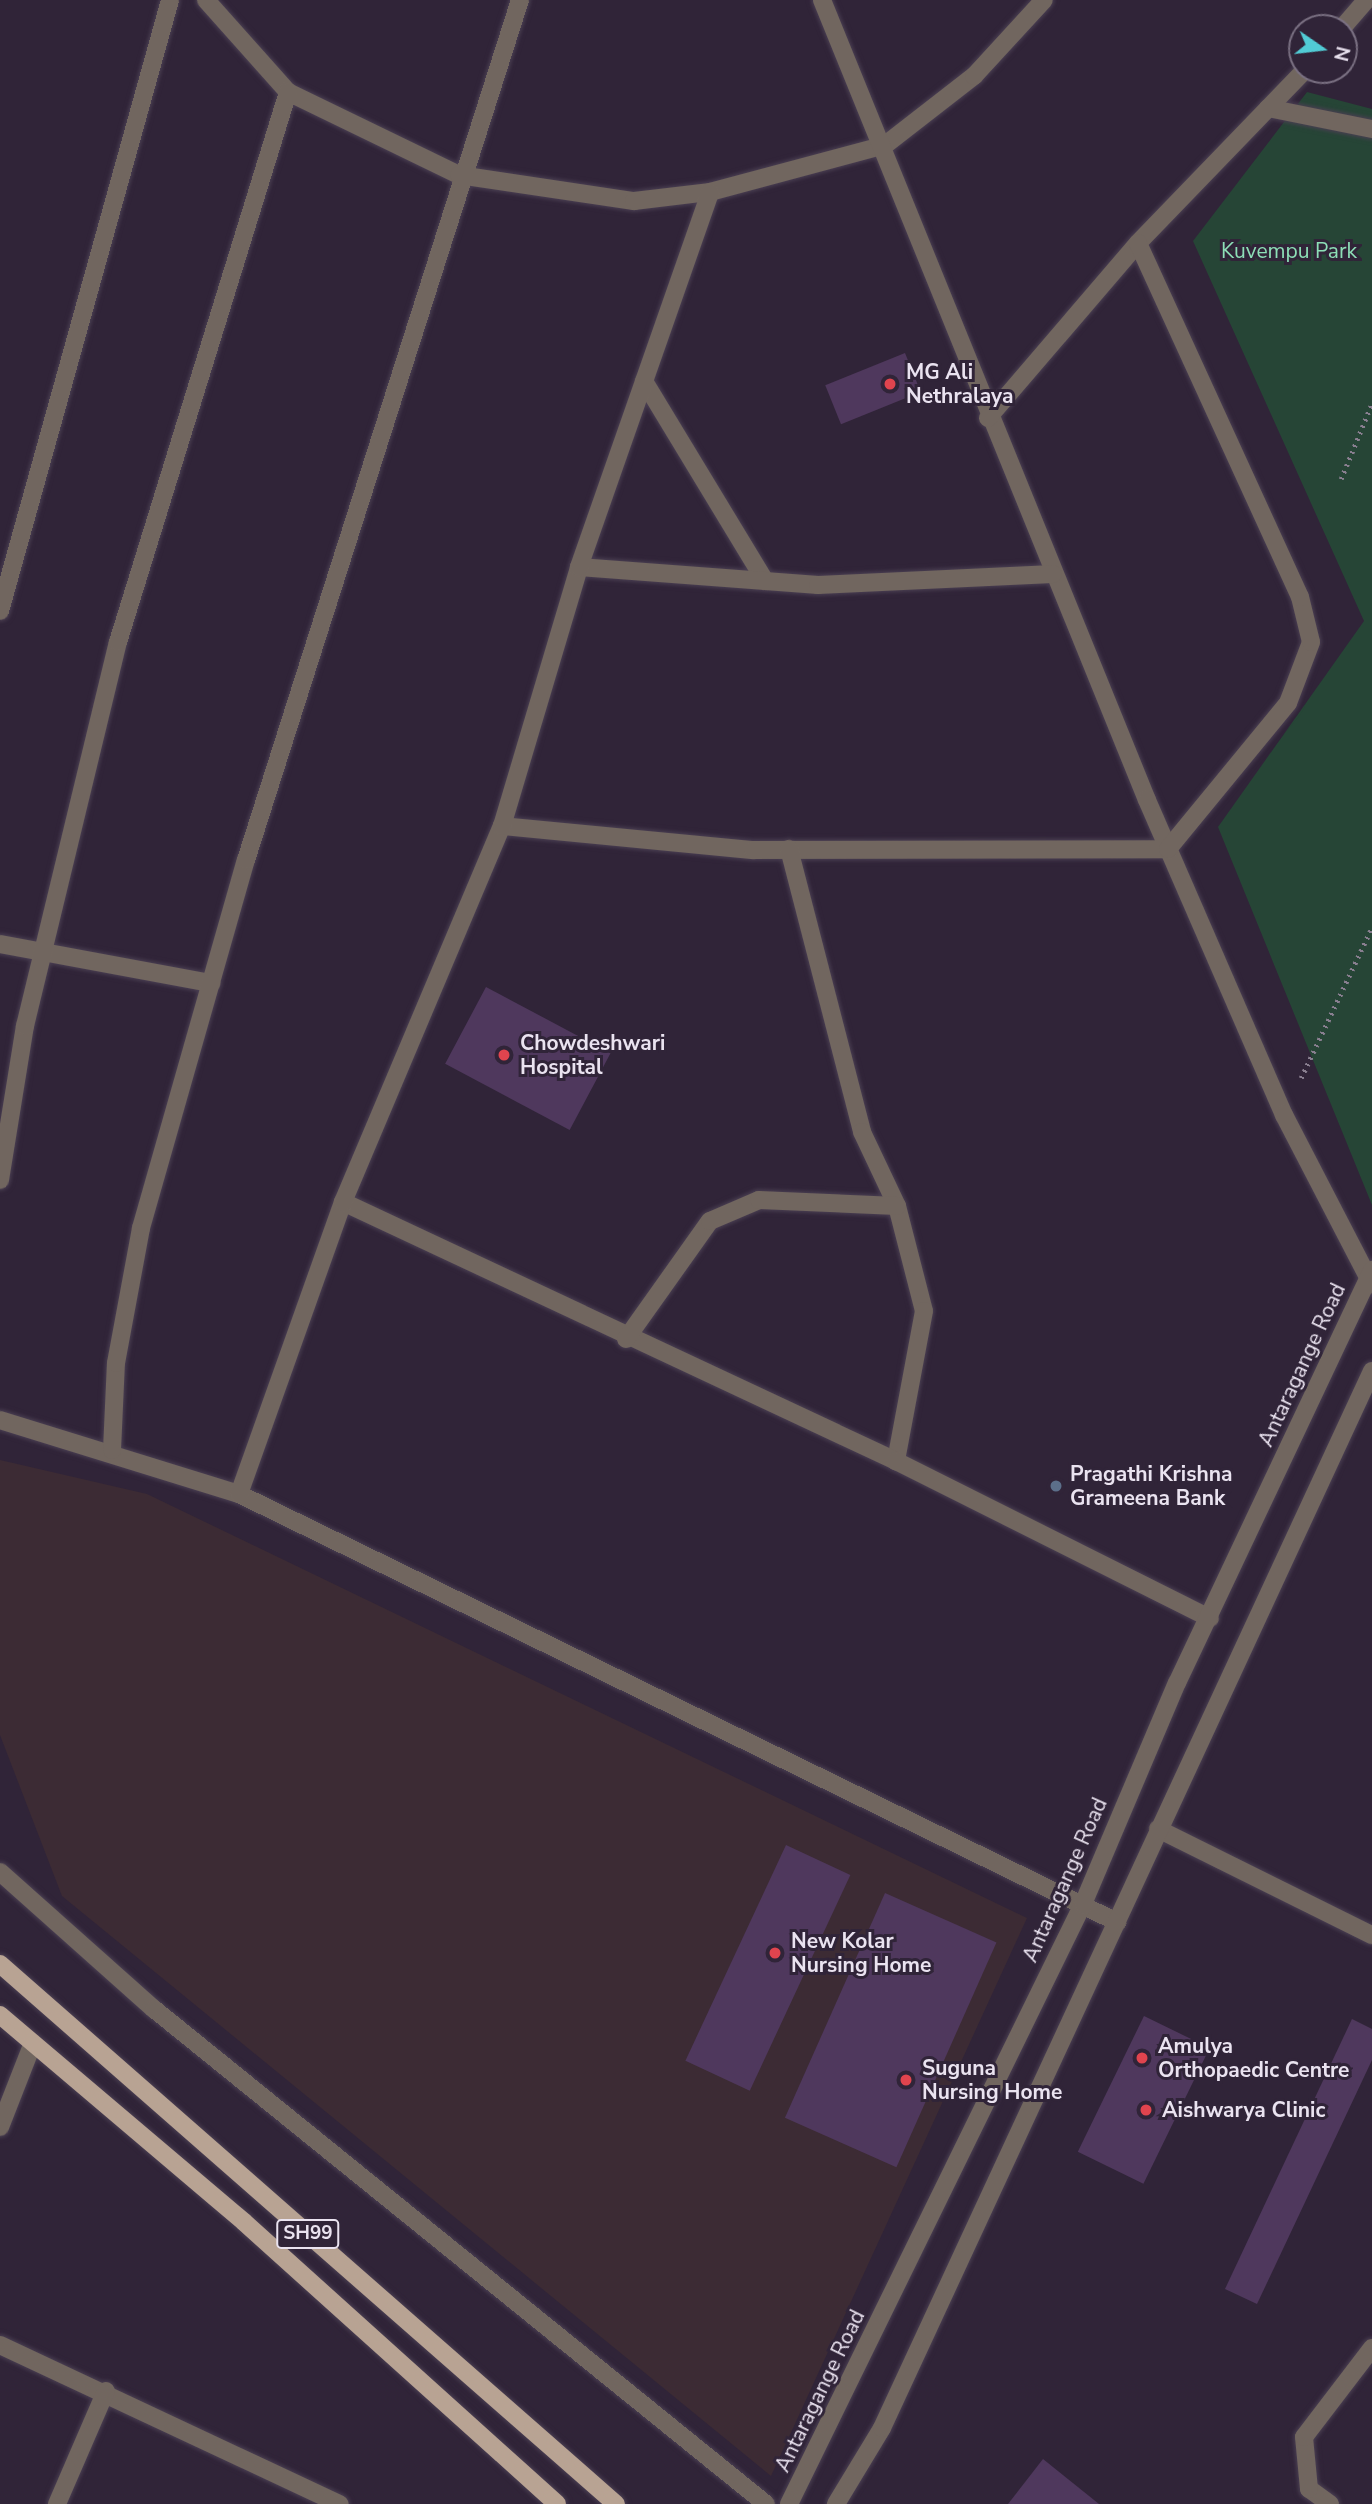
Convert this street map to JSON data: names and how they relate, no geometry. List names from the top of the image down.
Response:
{
  "streets": {
    "main road": ["SH99"],
    "street": ["Antaragange Road"]
  },
  "parks": ["Kuvempu Park"],
  "places": [
    "MG Ali Nethralaya",
    "Chowdeshwari Hospital",
    "Pragathi Krishna Grameena Bank",
    "New Kolar Nursing Home",
    "Amulya Orthopaedic Centre",
    "Suguna Nursing Home",
    "Aishwarya Clinic"
  ],
  "north": "right"
}
